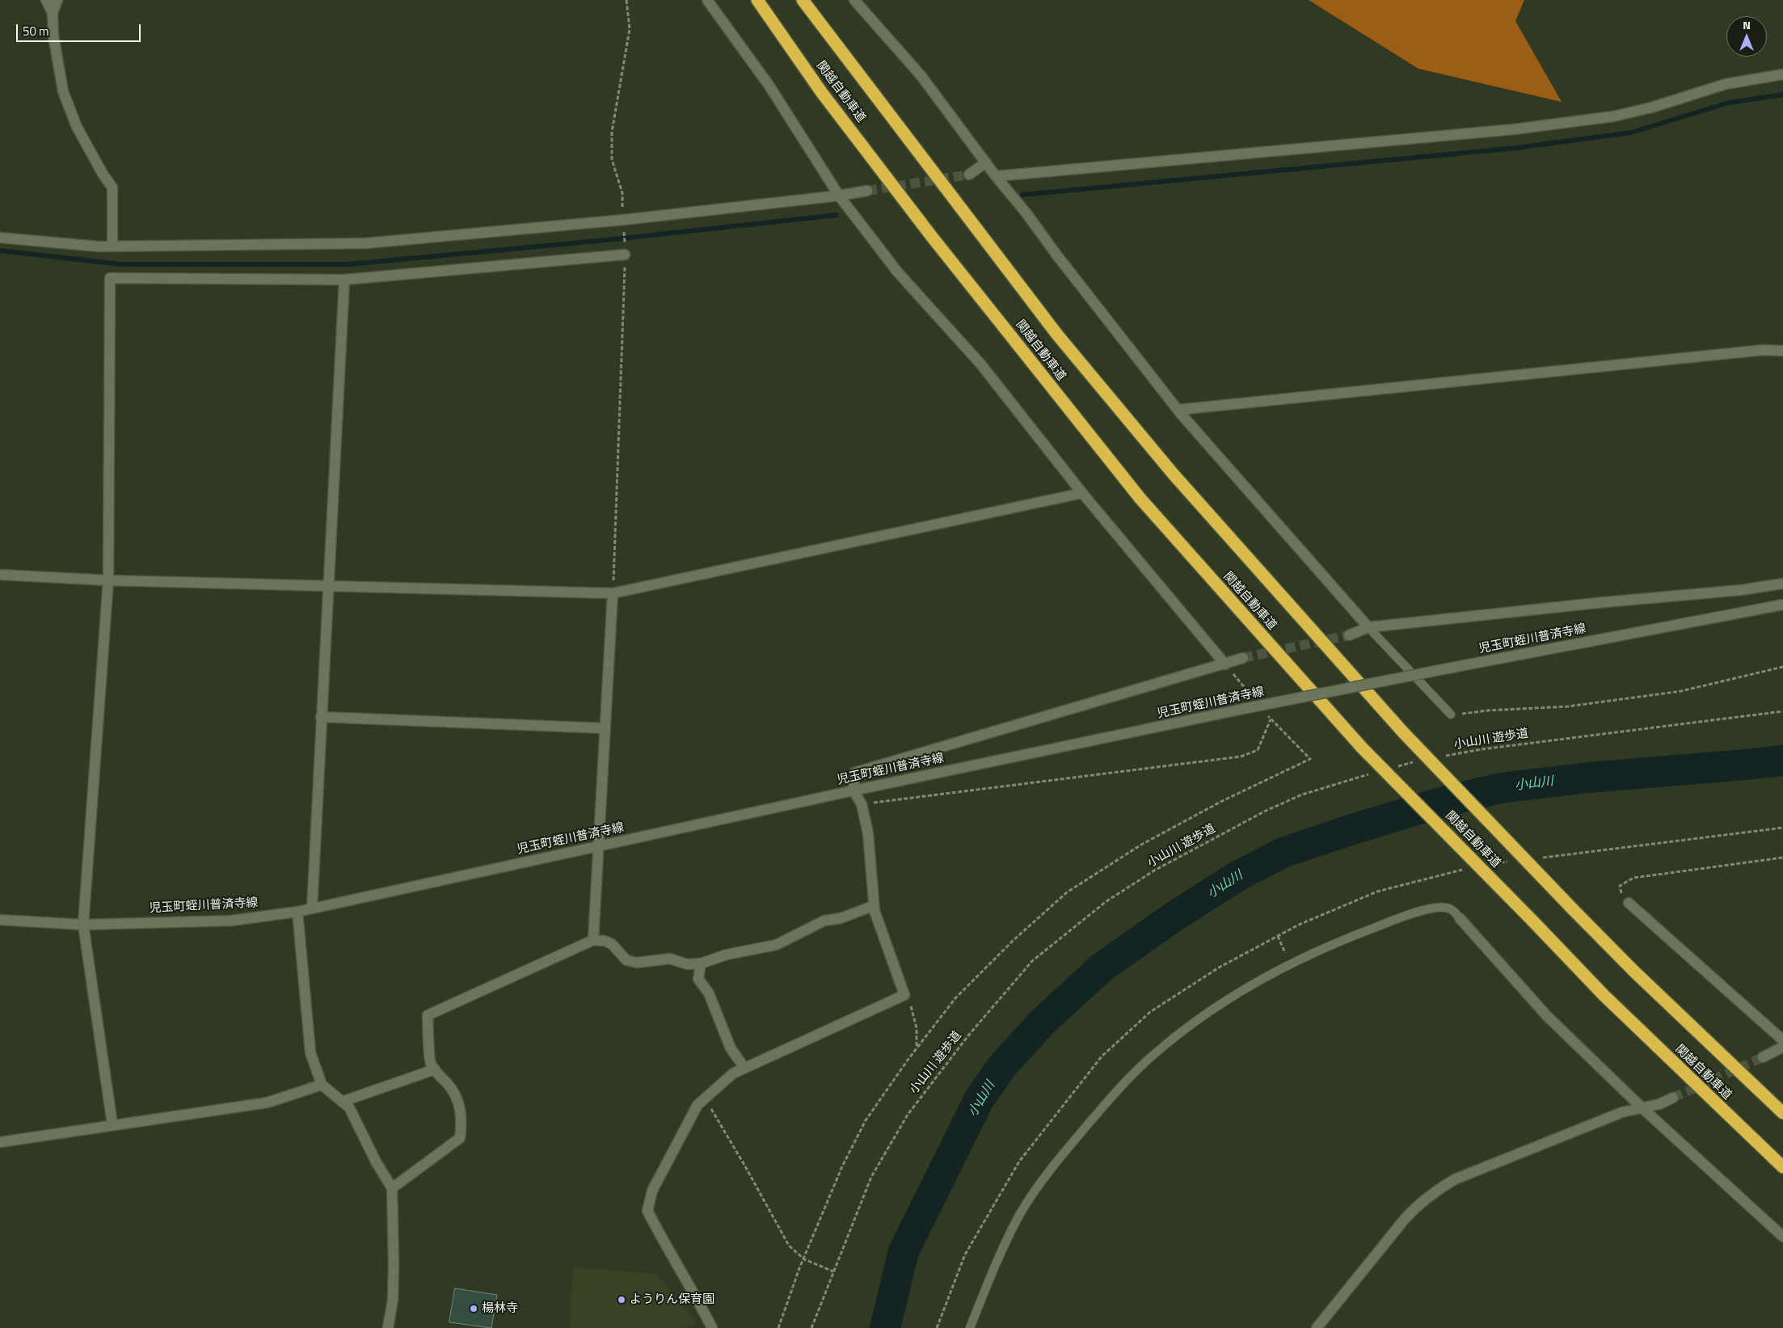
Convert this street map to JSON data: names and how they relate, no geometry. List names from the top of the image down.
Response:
{
  "streets": {
    "highway": ["関越自動車道"],
    "street": ["児玉町蛭川普済寺線"],
    "path": ["小山川 遊歩道"]
  },
  "water": ["小山川"],
  "places": ["ようりん保育園", "楊林寺"],
  "scale_bar": "50 m",
  "north": "top"
}
